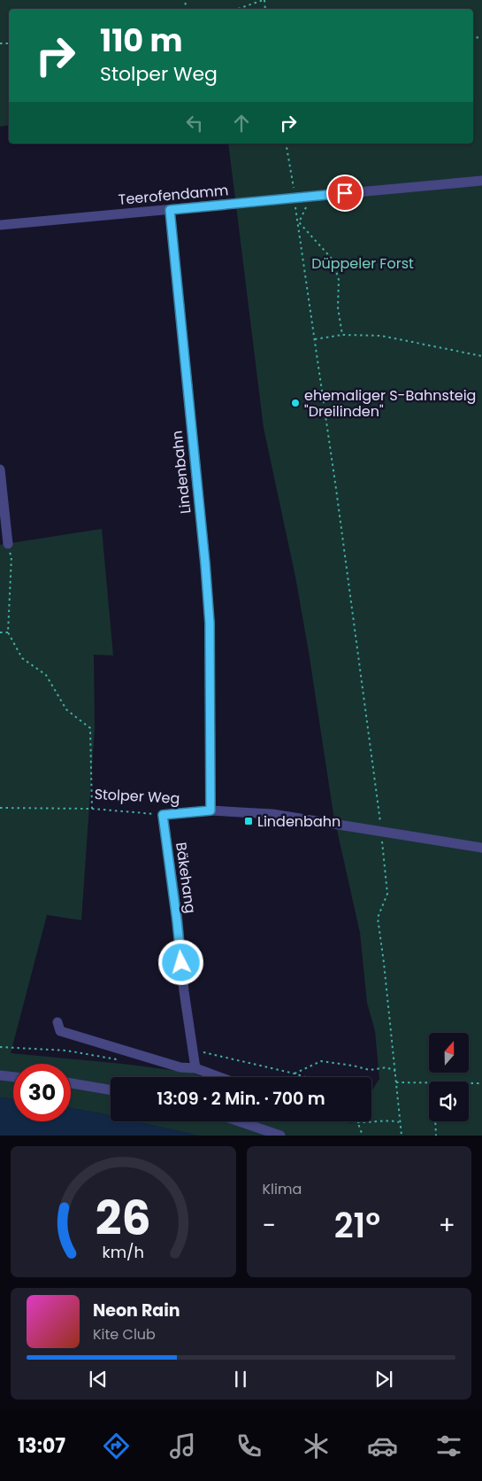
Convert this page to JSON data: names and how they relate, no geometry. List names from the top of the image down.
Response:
{
  "streets": {
    "street": [
      "Teerofendamm",
      "Lindenbahn",
      "Stolper Weg",
      "Bäkehang"
    ]
  },
  "crossings": [
    ["Teerofendamm", "Lindenbahn"],
    ["Lindenbahn", "Stolper Weg"],
    ["Stolper Weg", "Bäkehang"]
  ],
  "parks": ["Düppeler Forst"],
  "places": {
    "other": ["ehemaliger S-Bahnsteig \"Dreilinden\""],
    "transit": ["Lindenbahn"]
  },
  "north": "top",
  "page": {
    "turn": ["110 m", "Stolper Weg"],
    "limit": "30",
    "trip": "13:09 · 2 Min. · 700 m",
    "tile": "Klima",
    "heat": ["−", "21°", "+"],
    "song": ["Neon Rain", "Kite Club"],
    "tabs": "13:07",
    "gauge": ["26", "km/h"]
  }
}
